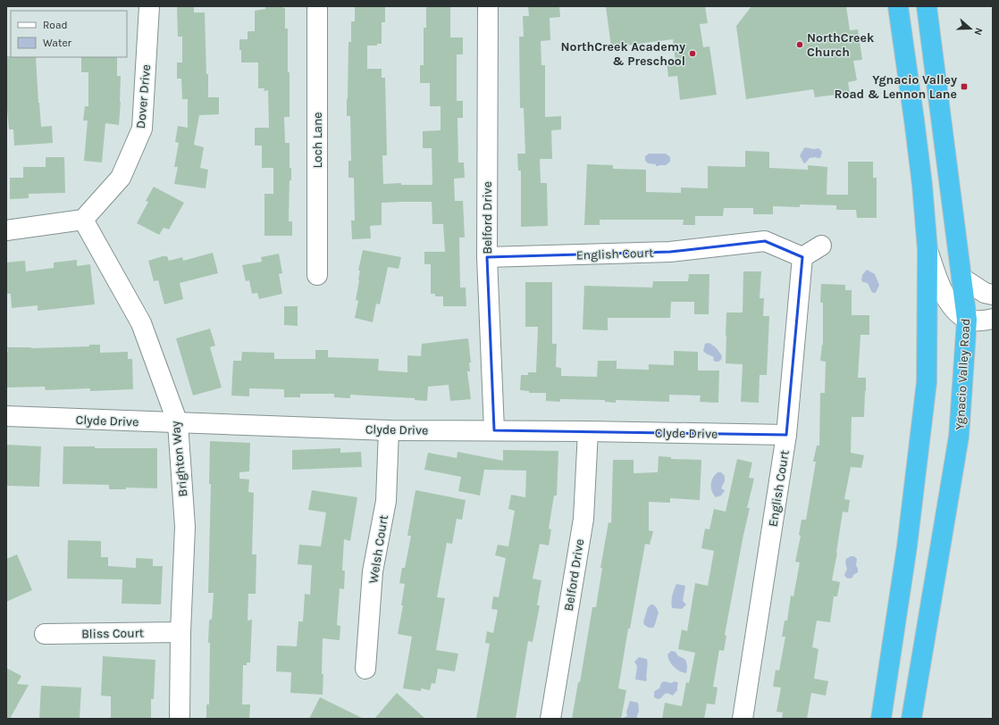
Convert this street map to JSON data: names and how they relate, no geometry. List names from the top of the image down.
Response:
{
  "streets": {
    "highway": ["Ygnacio Valley Road"],
    "street": [
      "Dover Drive",
      "Loch Lane",
      "Belford Drive",
      "English Court",
      "Clyde Drive",
      "Brighton Way",
      "Welsh Court",
      "Bliss Court"
    ]
  },
  "crossings": [
    ["Dover Drive", "Brighton Way"],
    ["Belford Drive", "English Court"],
    ["Belford Drive", "Clyde Drive"],
    ["English Court", "Clyde Drive"],
    ["Clyde Drive", "Brighton Way"],
    ["Clyde Drive", "Welsh Court"],
    ["Brighton Way", "Bliss Court"]
  ],
  "places": {
    "other": ["NorthCreek Church", "NorthCreek Academy & Preschool"],
    "transit": ["Ygnacio Valley Road & Lennon Lane"]
  },
  "legend": ["Road", "Water"],
  "north": "right"
}
